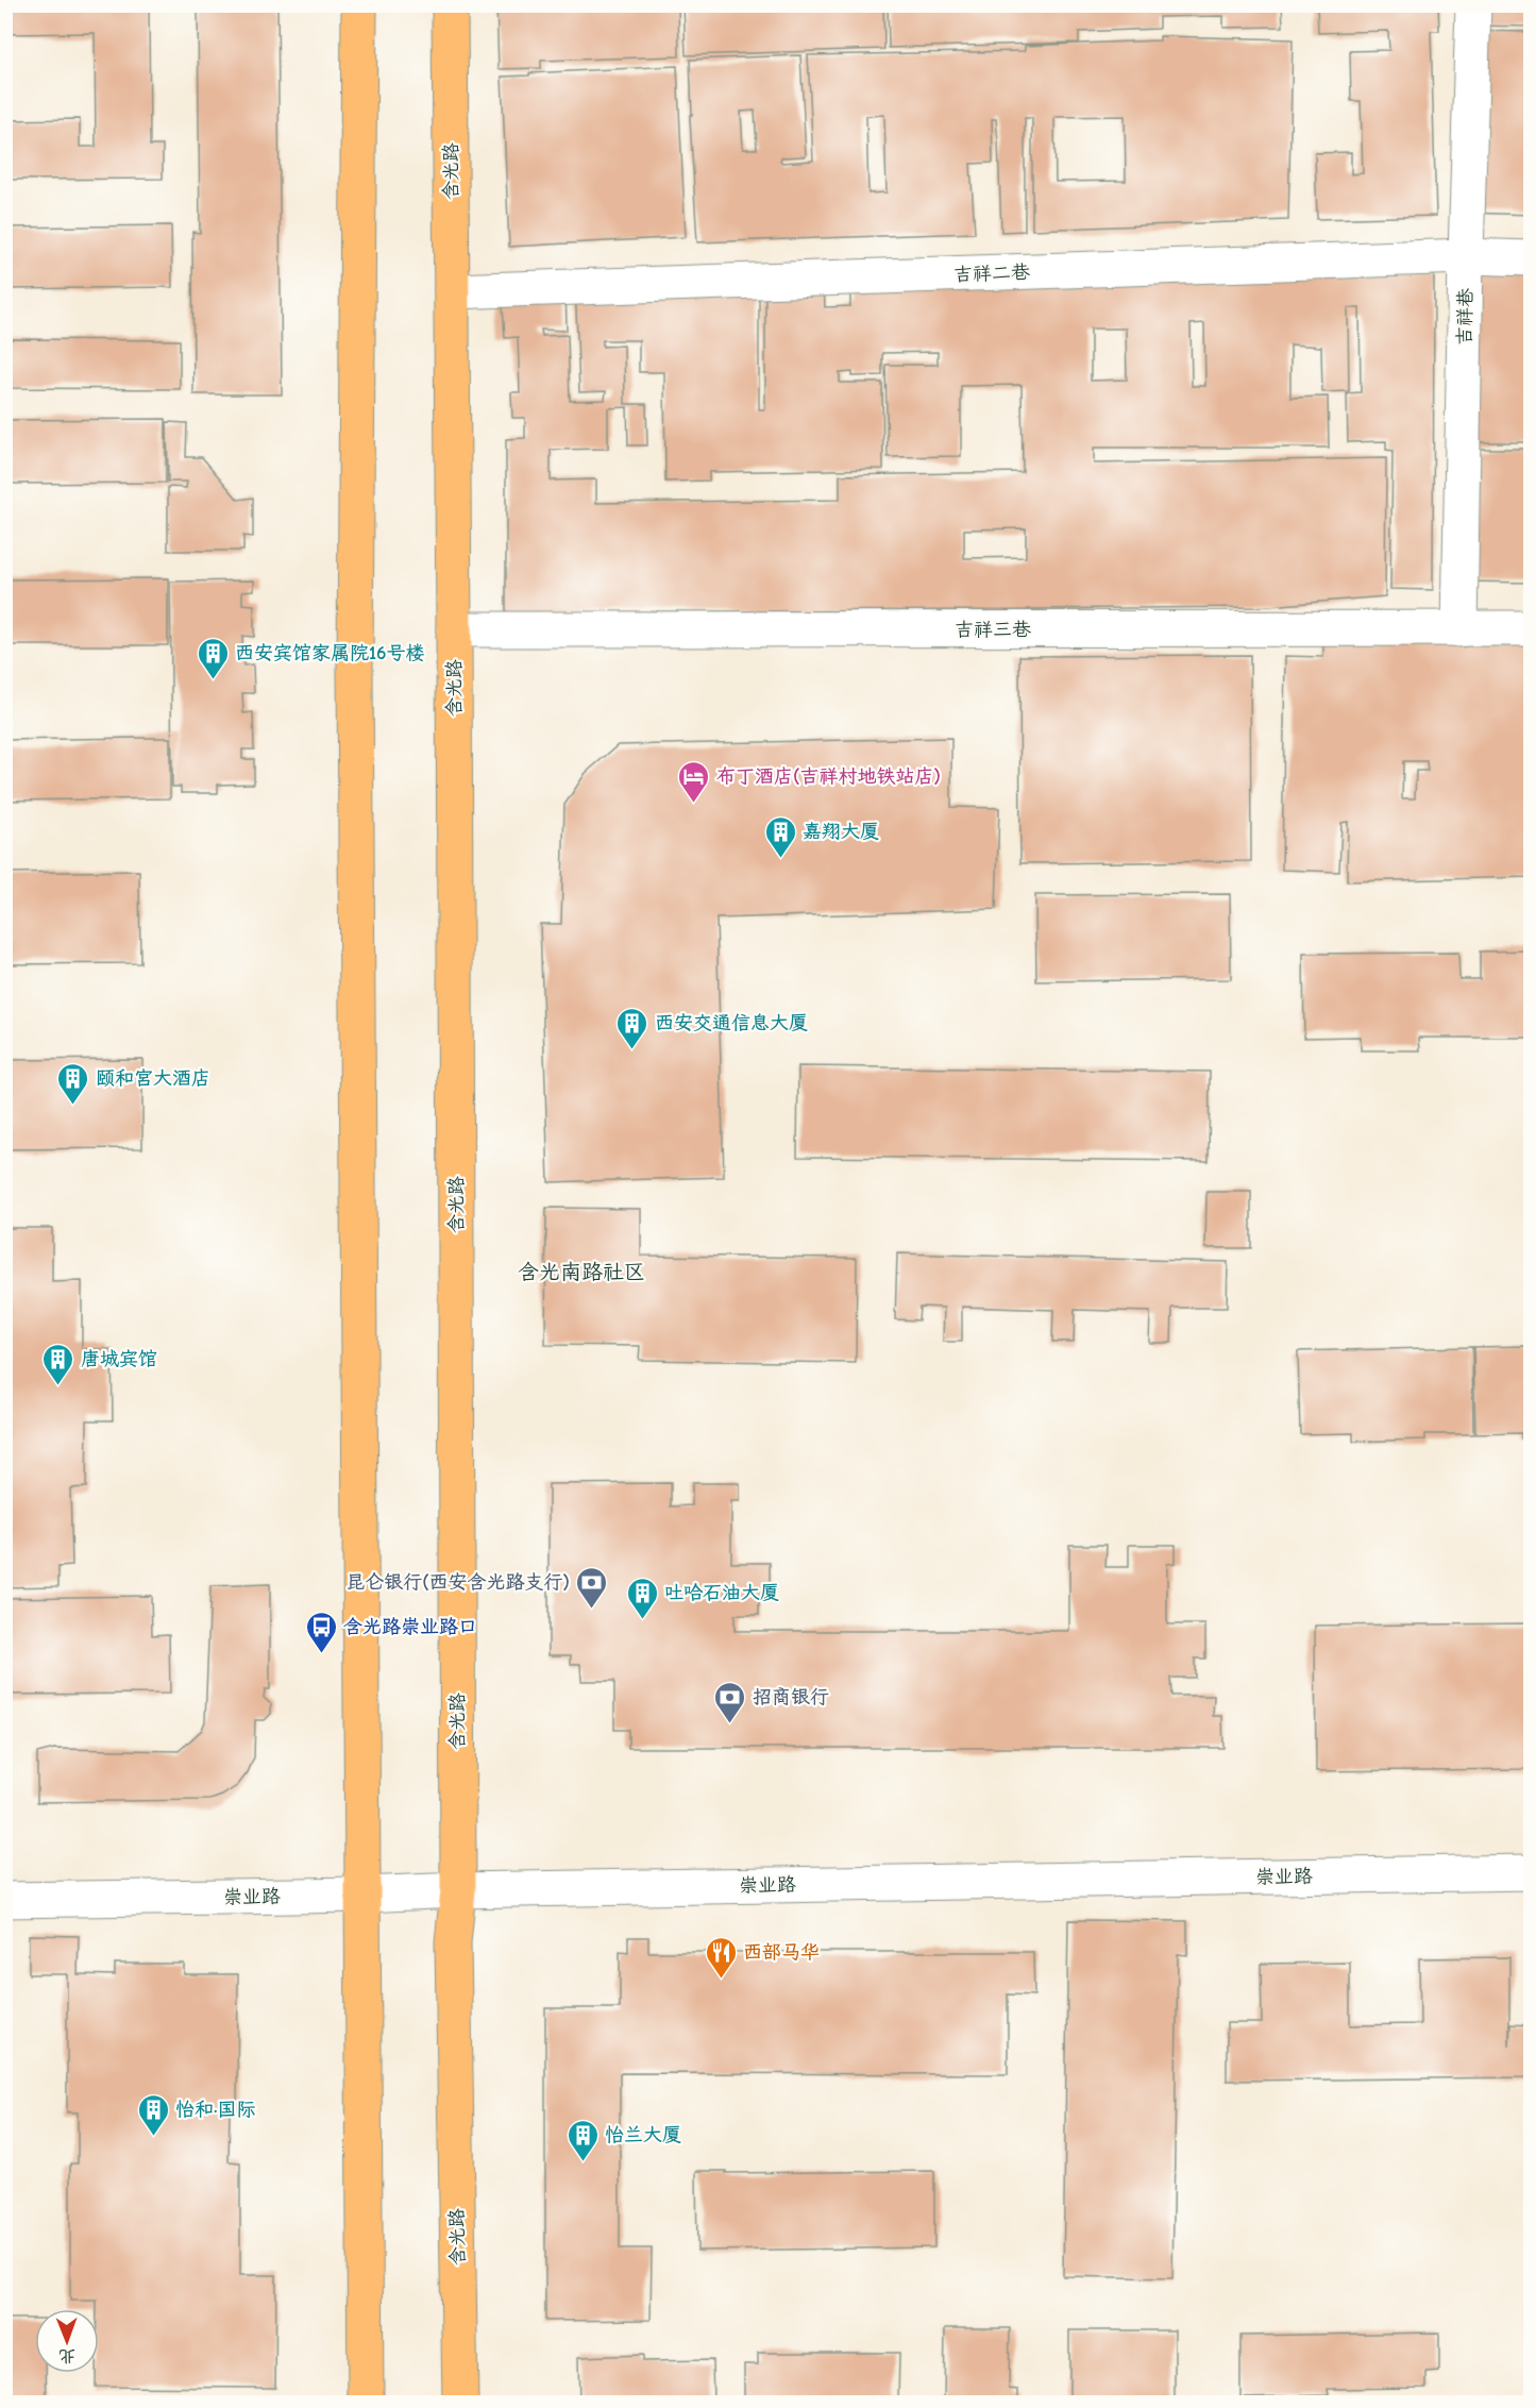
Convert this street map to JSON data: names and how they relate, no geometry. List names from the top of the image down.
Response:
{
  "streets": {
    "main road": ["含光路"],
    "street": [
      "吉祥二巷",
      "吉祥巷",
      "吉祥三巷",
      "崇业路"
    ]
  },
  "crossings": [
    ["含光路", "吉祥二巷"],
    ["含光路", "吉祥三巷"],
    ["含光路", "崇业路"],
    ["吉祥二巷", "吉祥巷"],
    ["吉祥巷", "吉祥三巷"]
  ],
  "districts": ["含光南路社区"],
  "places": {
    "building": [
      "西安宾馆家属院16号楼",
      "嘉翔大厦",
      "西安交通信息大厦",
      "颐和宫大酒店",
      "唐城宾馆",
      "吐哈石油大厦",
      "怡和·国际",
      "怡兰大厦"
    ],
    "hotel": ["布丁酒店(吉祥村地铁站店)"],
    "bank": ["昆仑银行(西安含光路支行)", "招商银行"],
    "bus stop": ["含光路崇业路口"],
    "restaurant": ["西部马华"]
  },
  "north": "bottom"
}
